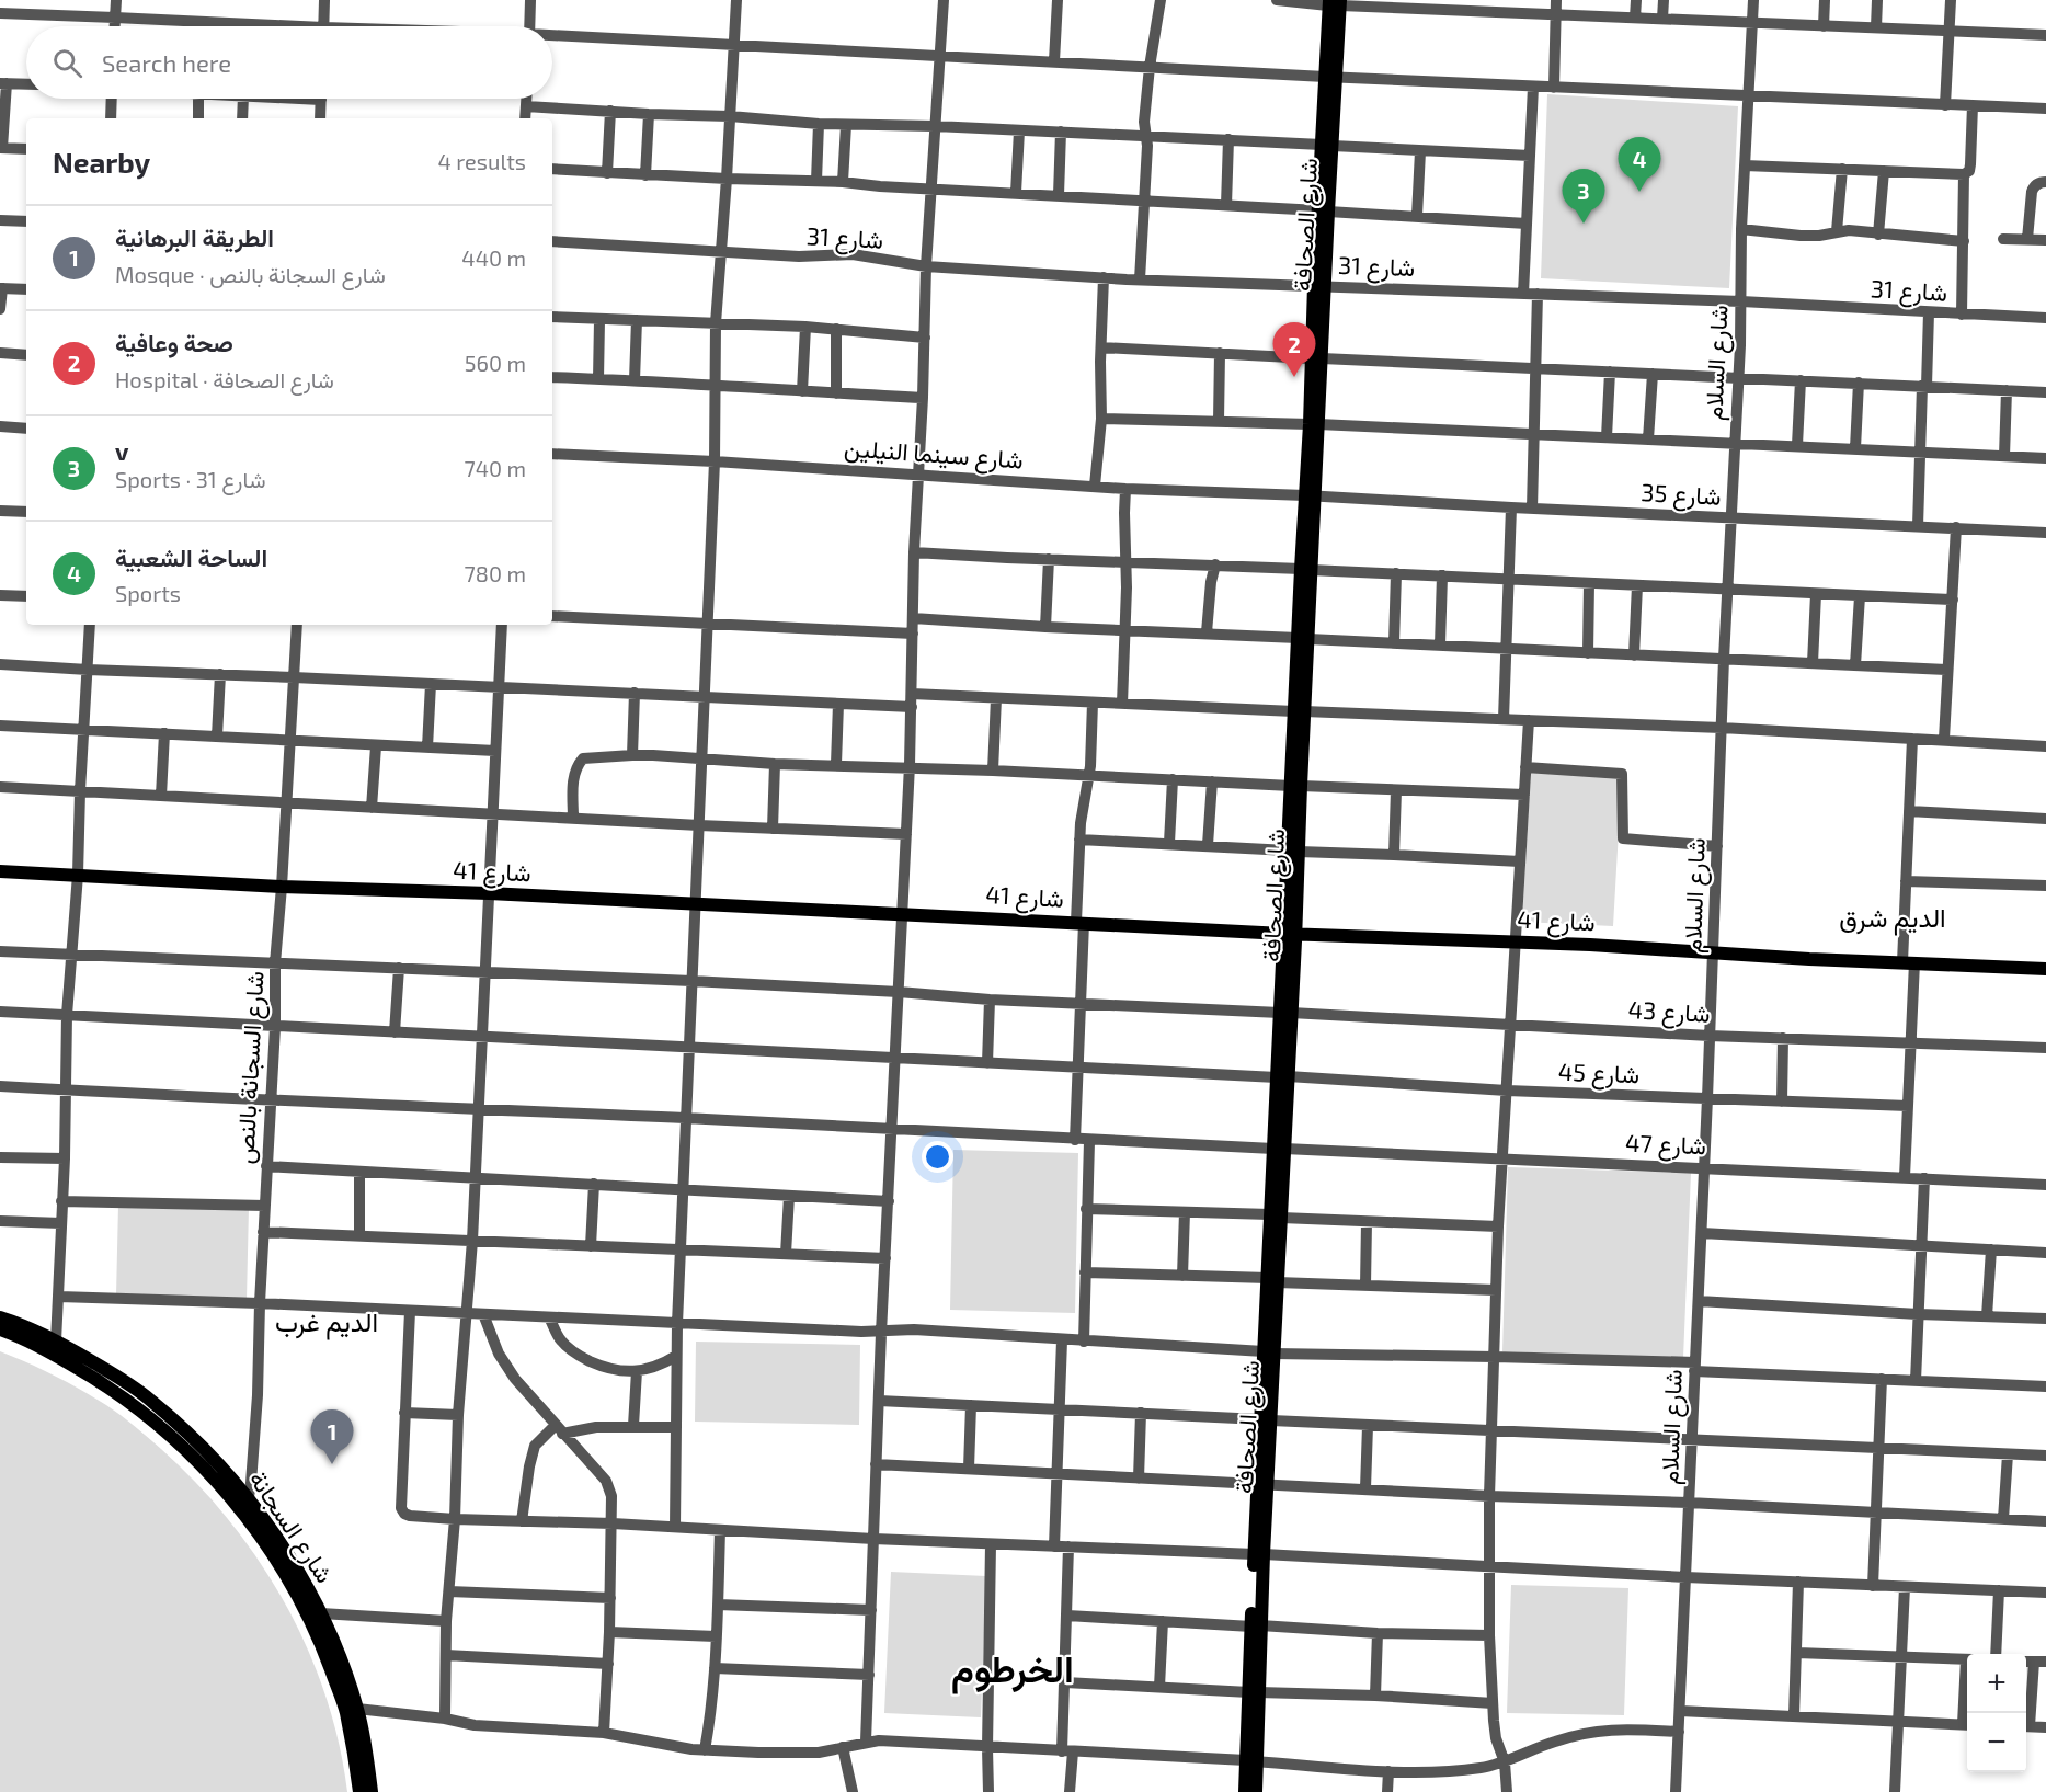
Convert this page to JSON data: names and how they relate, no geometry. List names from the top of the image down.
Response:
{
  "streets": {
    "main road": ["شارع الصحافة", "شارع 41", "شارع السجانة"],
    "street": [
      "شارع 31",
      "شارع السلام",
      "شارع سينما النيلين",
      "شارع 35",
      "شارع 43",
      "شارع السجانة بالنص",
      "شارع 45",
      "شارع 47"
    ]
  },
  "crossings": [
    ["شارع الصحافة", "شارع 31"],
    ["شارع الصحافة", "شارع سينما النيلين"],
    ["شارع الصحافة", "شارع 35"],
    ["شارع الصحافة", "شارع 41"],
    ["شارع الصحافة", "شارع 43"],
    ["شارع الصحافة", "شارع 45"],
    ["شارع الصحافة", "شارع 47"],
    ["شارع 31", "شارع السلام"],
    ["شارع السلام", "شارع 35"],
    ["شارع السلام", "شارع 41"],
    ["شارع السلام", "شارع 43"],
    ["شارع السلام", "شارع 45"],
    ["شارع السلام", "شارع 47"],
    ["شارع سينما النيلين", "شارع 35"],
    ["شارع 41", "شارع السجانة بالنص"],
    ["شارع 43", "شارع السجانة بالنص"],
    ["شارع السجانة بالنص", "شارع 45"],
    ["شارع السجانة بالنص", "شارع 47"],
    ["شارع السجانة بالنص", "شارع السجانة"]
  ],
  "districts": ["الديم شرق", "الديم غرب", "الخرطوم"],
  "page": {
    "search": "Search here",
    "heading": ["Nearby", "4 results"],
    "pins": [
      "4",
      "3",
      "2",
      "1"
    ],
    "list": [
      {
        "mark": "1",
        "name": "الطريقة البرهانية",
        "note": "Mosque · شارع السجانة بالنص",
        "value": "440 m"
      },
      {
        "mark": "2",
        "name": "صحة وعافية",
        "note": "Hospital · شارع الصحافة",
        "value": "560 m"
      },
      {
        "mark": "3",
        "name": "v",
        "note": "Sports · شارع 31",
        "value": "740 m"
      },
      {
        "mark": "4",
        "name": "الساحة الشعبية",
        "note": "Sports",
        "value": "780 m"
      }
    ],
    "map_buttons": ["+", "−"]
  }
}
